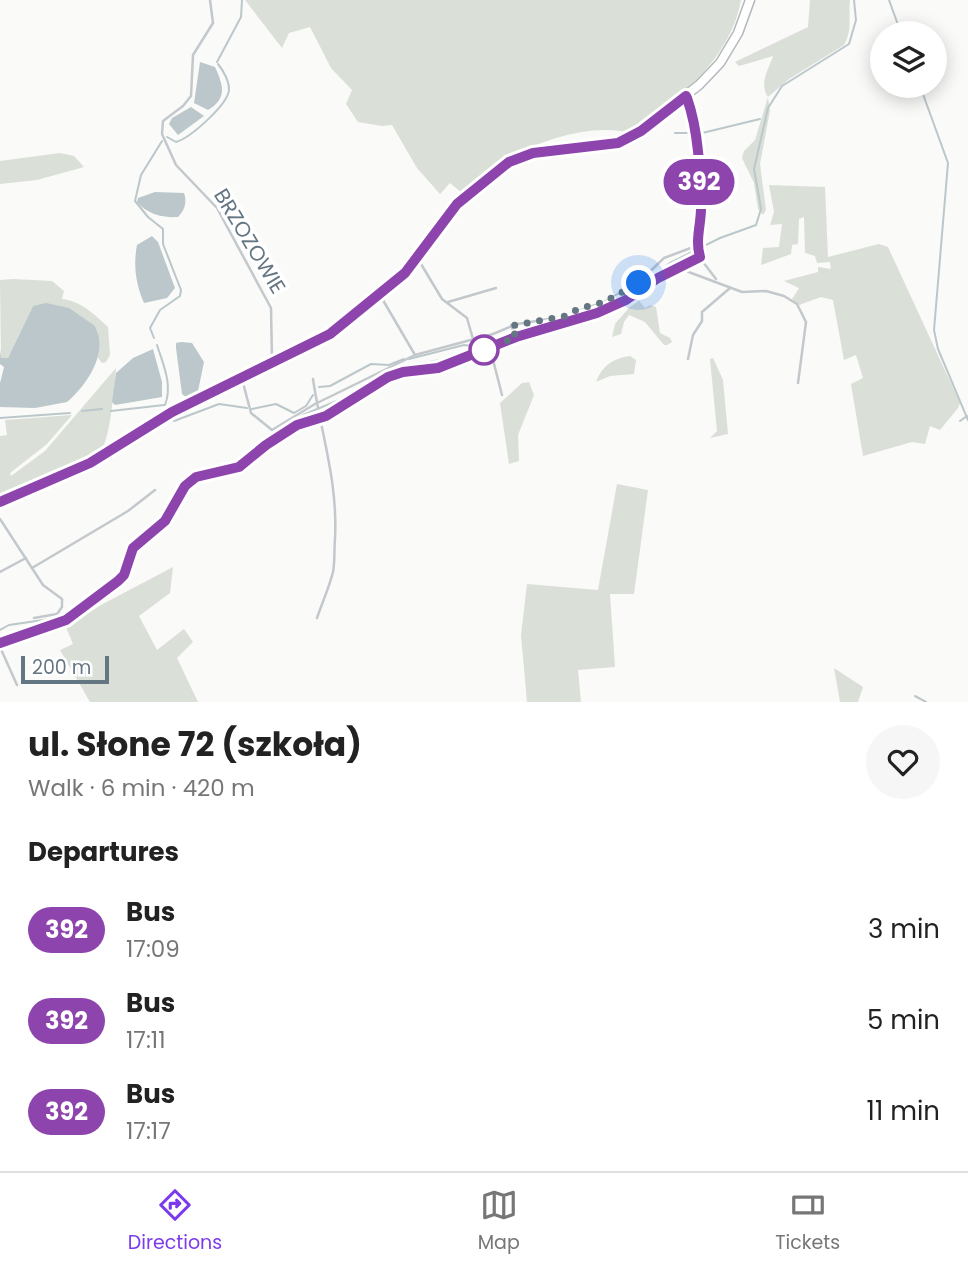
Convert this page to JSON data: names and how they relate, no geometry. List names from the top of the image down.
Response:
{
  "streets": {
    "street": ["BRZOZOWIE"]
  },
  "lines": ["bus line 392"],
  "scale_bar": "200 m",
  "page": {
    "on_map": "392",
    "scale": "200 m",
    "heading": [
      ["ul. Słone 72 (szkoła)", "Walk · 6 min · 420 m"],
      "Departures"
    ],
    "list": [
      {
        "mark": "392",
        "name": "Bus",
        "note": "17:09",
        "value": "3 min"
      },
      {
        "mark": "392",
        "name": "Bus",
        "note": "17:11",
        "value": "5 min"
      },
      {
        "mark": "392",
        "name": "Bus",
        "note": "17:17",
        "value": "11 min"
      }
    ],
    "tabs": ["Directions", "Map", "Tickets"]
  }
}
